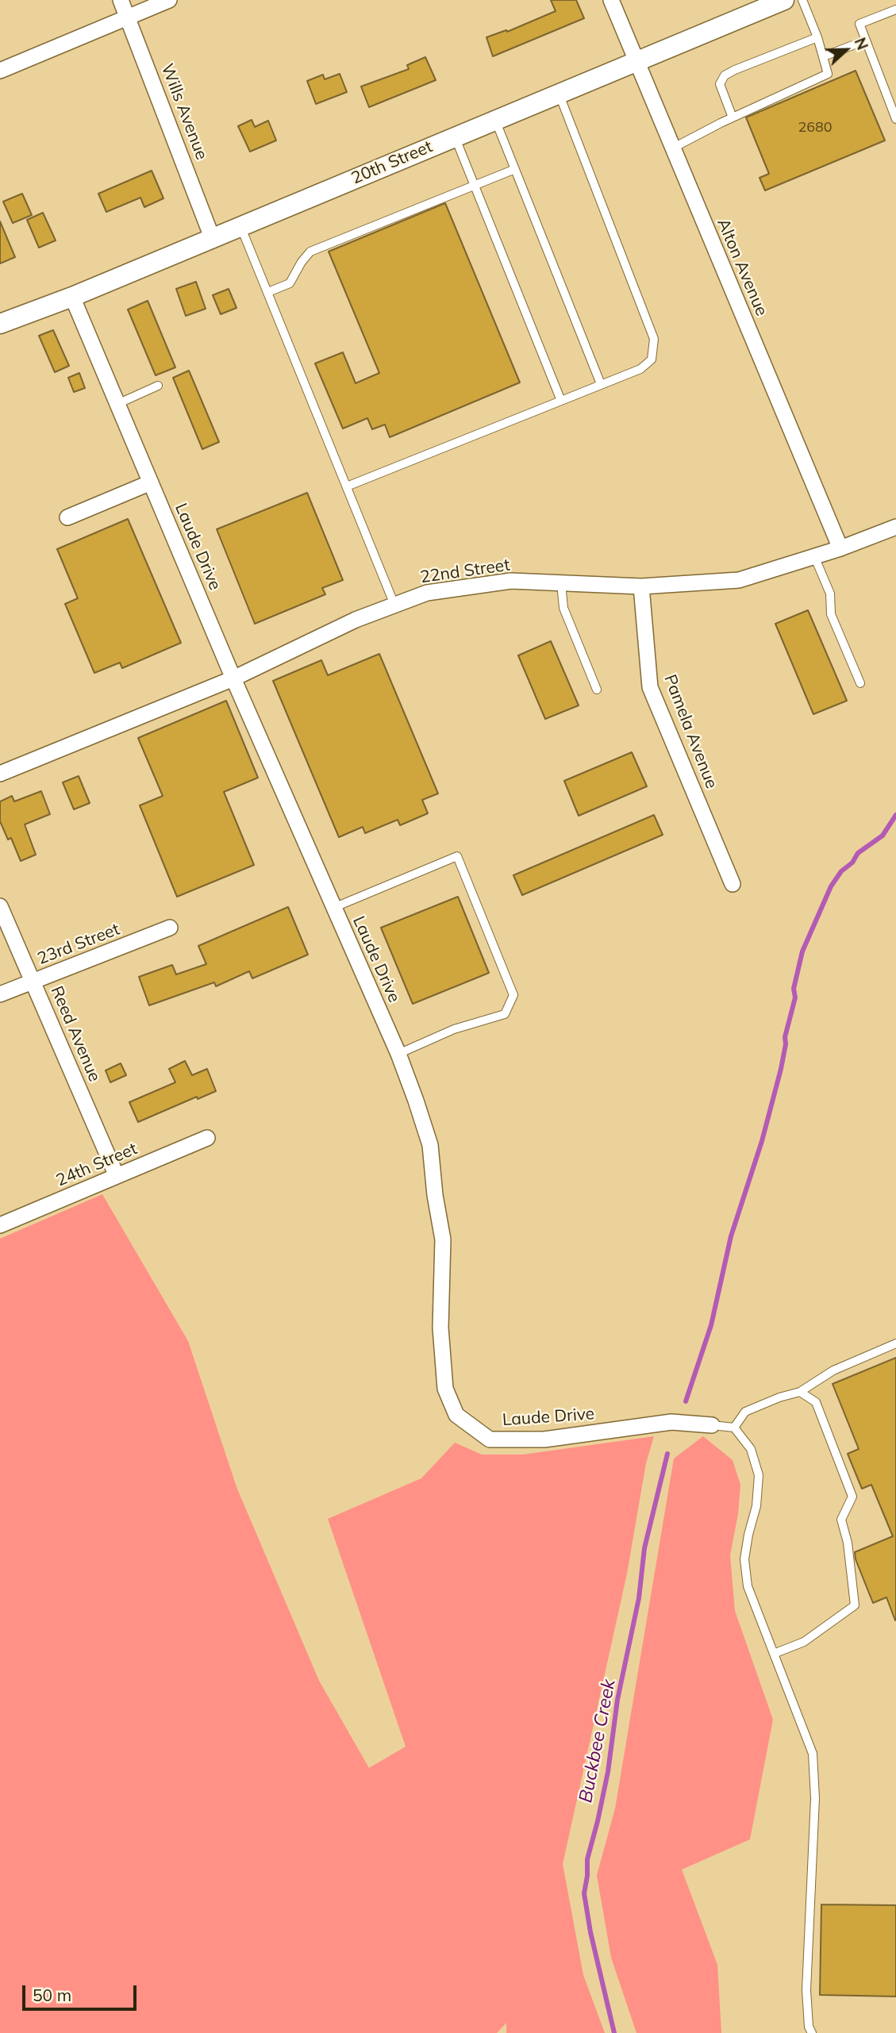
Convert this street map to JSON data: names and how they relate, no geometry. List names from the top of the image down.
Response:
{
  "streets": {
    "street": [
      "Wills Avenue",
      "20th Street",
      "Alton Avenue",
      "Laude Drive",
      "22nd Street",
      "Pamela Avenue",
      "23rd Street",
      "Reed Avenue",
      "24th Street"
    ]
  },
  "crossings": [
    ["Wills Avenue", "20th Street"],
    ["20th Street", "Alton Avenue"],
    ["20th Street", "Laude Drive"],
    ["Alton Avenue", "22nd Street"],
    ["Laude Drive", "22nd Street"],
    ["22nd Street", "Pamela Avenue"],
    ["23rd Street", "Reed Avenue"],
    ["Reed Avenue", "24th Street"]
  ],
  "water": ["Buckbee Creek"],
  "house_numbers": ["2680"],
  "scale_bar": "50 m",
  "north": "right"
}
